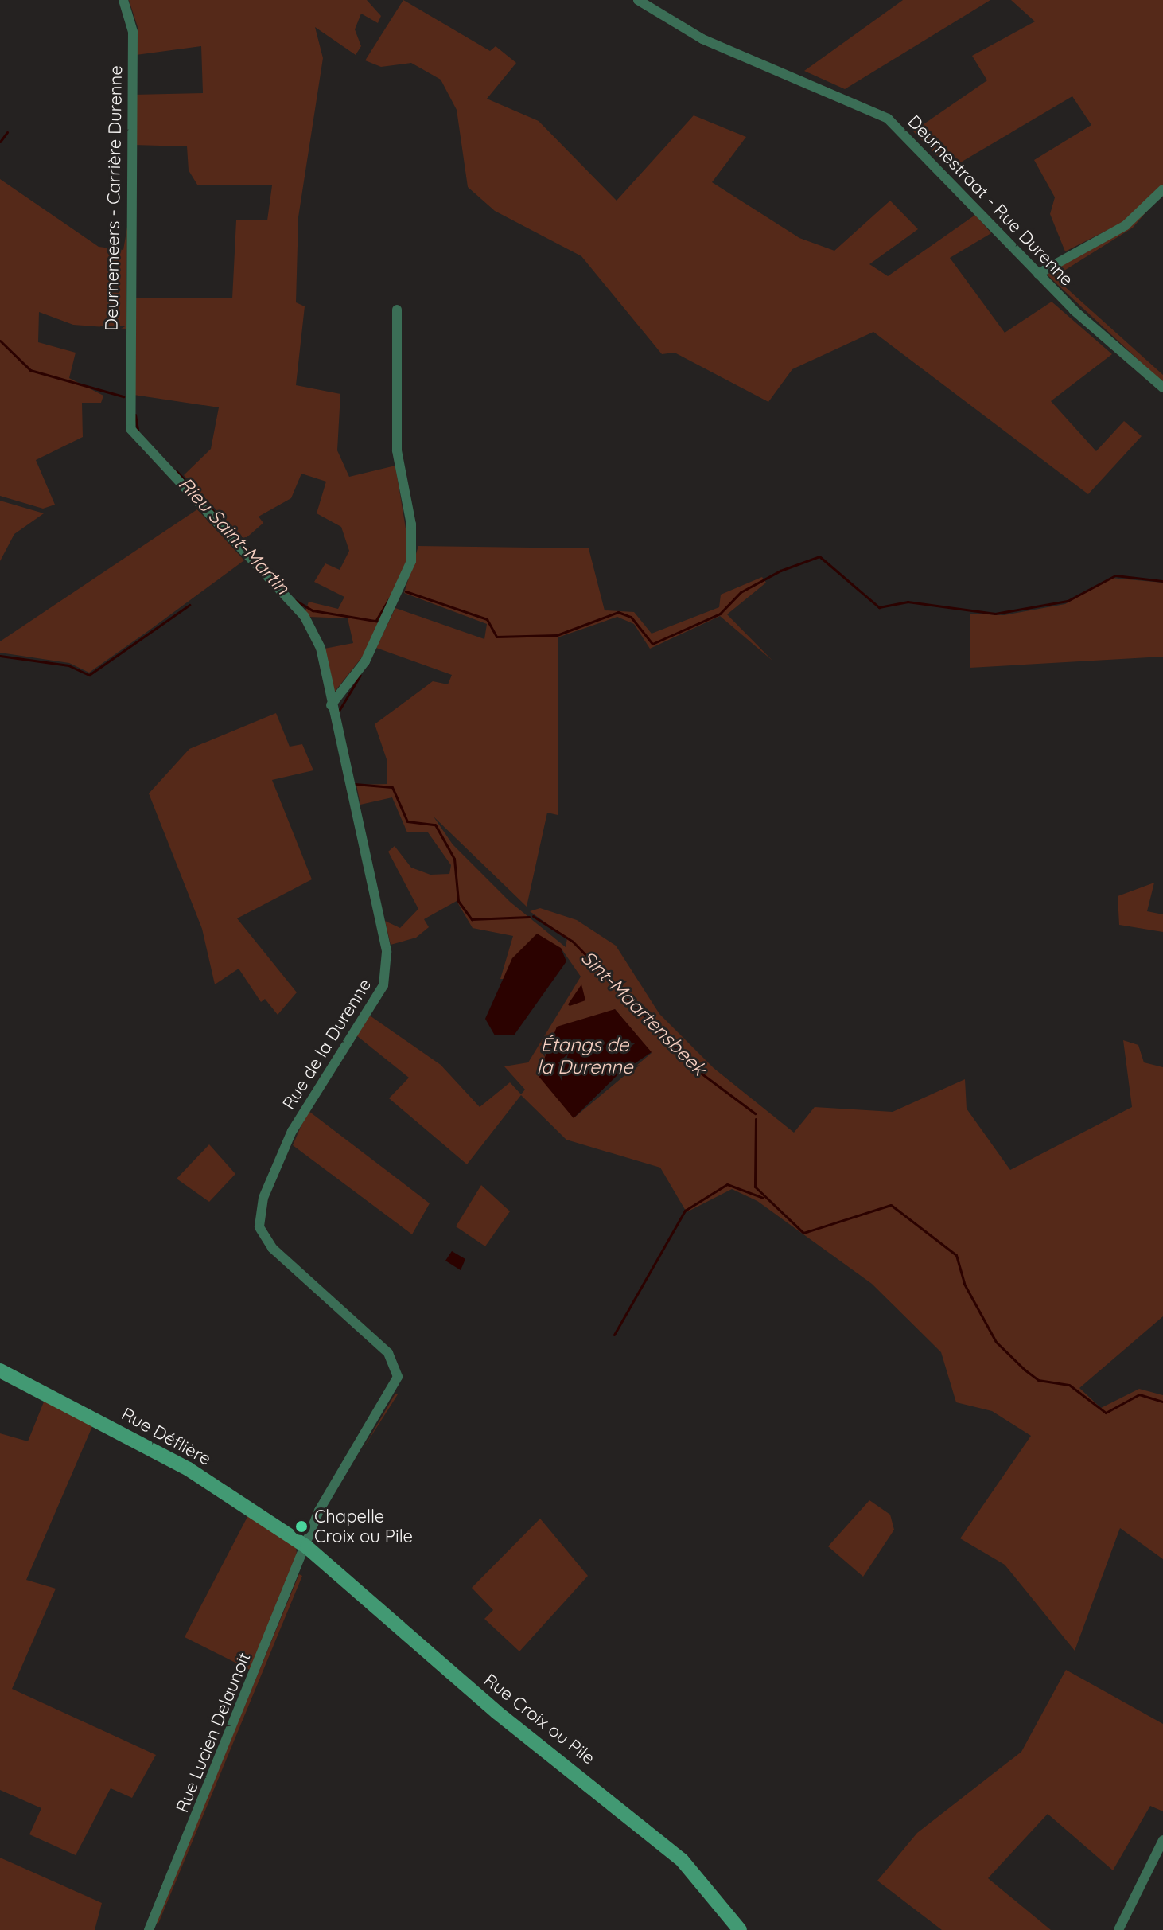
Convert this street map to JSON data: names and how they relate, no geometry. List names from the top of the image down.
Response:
{
  "streets": {
    "street": [
      "Deurnemeers - Carrière Durenne",
      "Deurnestraat - Rue Durenne",
      "Rue de la Durenne",
      "Rue Déflière",
      "Rue Croix ou Pile",
      "Rue Lucien Delaunoit"
    ]
  },
  "crossings": [
    ["Deurnemeers - Carrière Durenne", "Rue de la Durenne"],
    ["Rue de la Durenne", "Rue Déflière"],
    ["Rue de la Durenne", "Rue Croix ou Pile"],
    ["Rue de la Durenne", "Rue Lucien Delaunoit"],
    ["Rue Déflière", "Rue Croix ou Pile"],
    ["Rue Déflière", "Rue Lucien Delaunoit"],
    ["Rue Croix ou Pile", "Rue Lucien Delaunoit"]
  ],
  "water": ["Rieu Saint-Martin", "Sint-Maartensbeek", "Étangs de la Durenne"],
  "places": ["Chapelle Croix ou Pile"]
}
